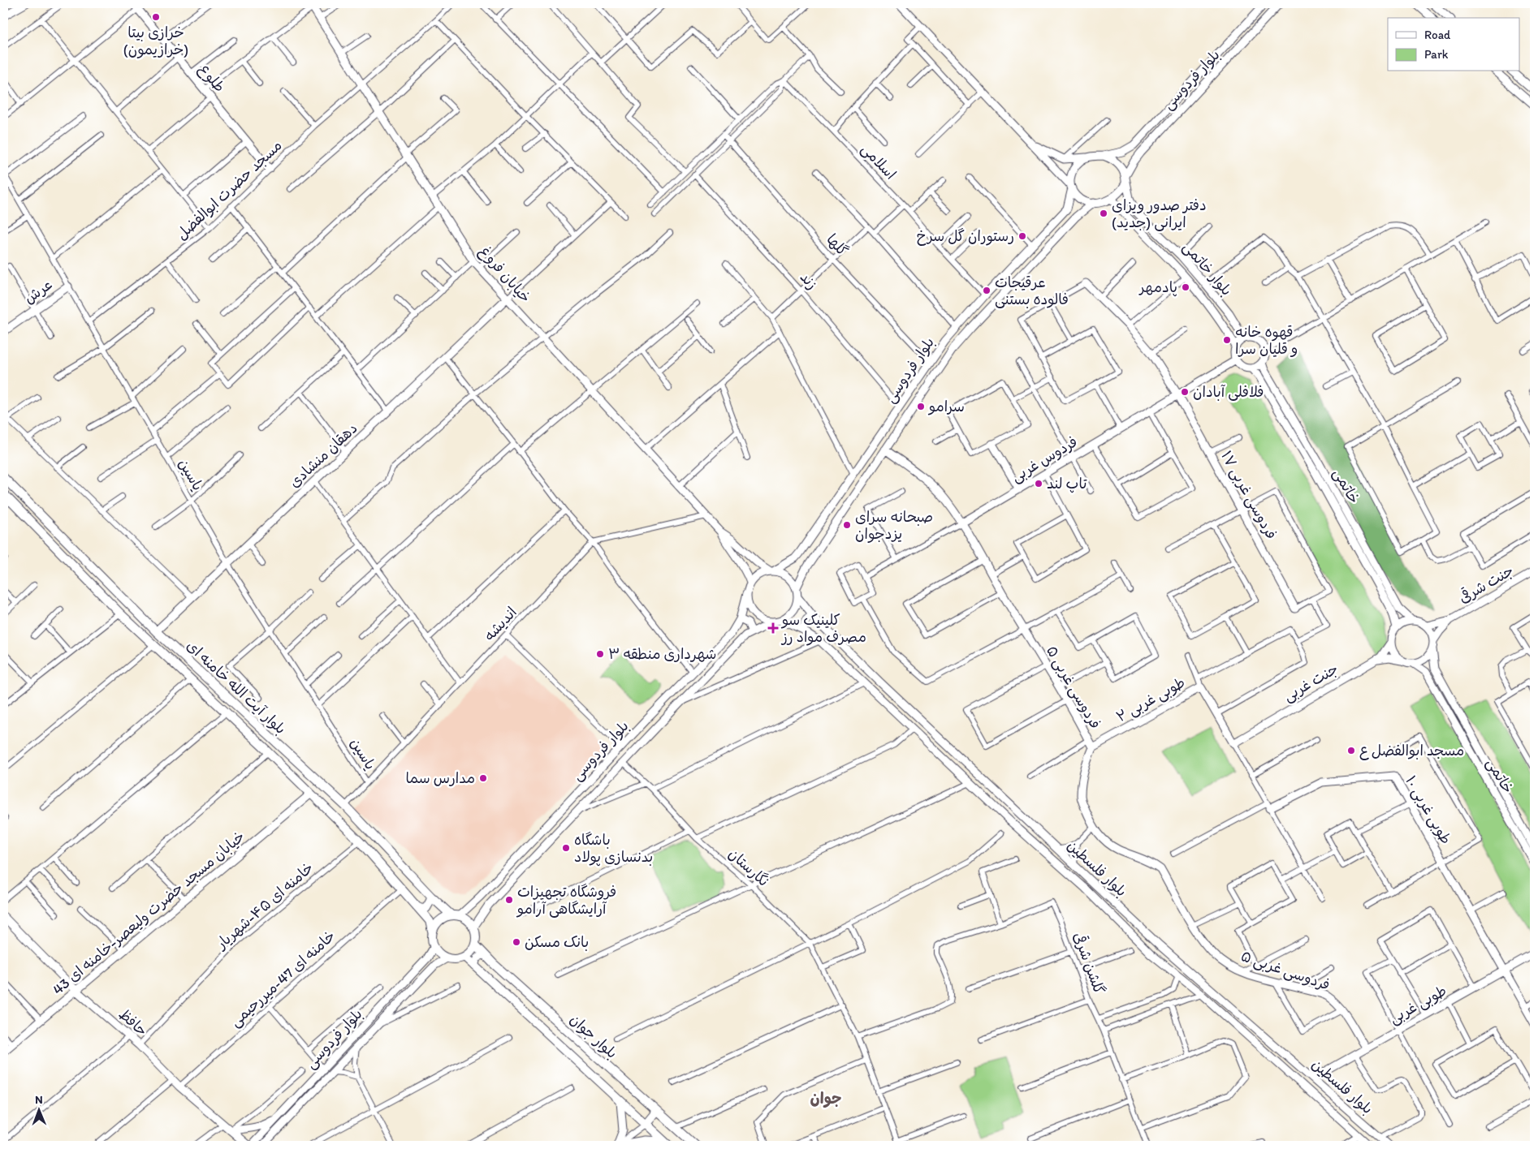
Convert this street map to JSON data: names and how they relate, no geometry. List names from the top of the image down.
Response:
{
  "streets": {
    "main road": [
      "طلوع",
      "بلوار فردوسی",
      "بلوار خاتمی",
      "خیابان فروغ",
      "عرش",
      "دهقان منشادی",
      "فردوس غربی",
      "خاتمی",
      "فردوسی غربی ۱۷",
      "جنت شرقی",
      "جنت غربی",
      "بلوار آیت الله خامنه ای",
      "فردوسی غربی ۵",
      "طوبی غربی ۲",
      "طوبی غربی ۱۰",
      "بلوار فلسطین",
      "خیابان مسجد حضرت ولیعصر-خامنه ای 43",
      "طوبی غربی",
      "حافظ",
      "بلوار جوان"
    ],
    "street": [
      "اسلامی",
      "مسجد حضرت ابوالفضل",
      "گلها",
      "زند",
      "یاسین",
      "اندیشه",
      "نگارستان",
      "خامنه ای ۴۵-شهریار",
      "گلشن شرقی",
      "خامنه ای 47-میررحیمی"
    ]
  },
  "crossings": [
    ["طلوع", "مسجد حضرت ابوالفضل"],
    ["بلوار فردوسی", "اسلامی"],
    ["بلوار فردوسی", "گلها"],
    ["بلوار فردوسی", "بلوار خاتمی"],
    ["بلوار فردوسی", "خیابان فروغ"],
    ["بلوار فردوسی", "زند"],
    ["بلوار فردوسی", "بلوار آیت الله خامنه ای"],
    ["بلوار فردوسی", "فردوسی غربی ۵"],
    ["بلوار فردوسی", "نگارستان"],
    ["بلوار فردوسی", "بلوار فلسطین"],
    ["بلوار فردوسی", "حافظ"],
    ["بلوار فردوسی", "بلوار جوان"],
    ["مسجد حضرت ابوالفضل", "خیابان فروغ"],
    ["مسجد حضرت ابوالفضل", "یاسین"],
    ["بلوار خاتمی", "فردوس غربی"],
    ["بلوار خاتمی", "خاتمی"],
    ["خیابان فروغ", "دهقان منشادی"],
    ["خیابان فروغ", "بلوار فلسطین"],
    ["عرش", "یاسین"],
    ["دهقان منشادی", "یاسین"],
    ["دهقان منشادی", "بلوار آیت الله خامنه ای"],
    ["فردوس غربی", "خاتمی"],
    ["فردوس غربی", "فردوسی غربی ۱۷"],
    ["فردوس غربی", "فردوسی غربی ۵"],
    ["یاسین", "اندیشه"],
    ["خاتمی", "جنت غربی"],
    ["اندیشه", "بلوار آیت الله خامنه ای"],
    ["بلوار آیت الله خامنه ای", "خامنه ای ۴۵-شهریار"],
    ["بلوار آیت الله خامنه ای", "خیابان مسجد حضرت ولیعصر-خامنه ای 43"],
    ["بلوار آیت الله خامنه ای", "خامنه ای 47-میررحیمی"],
    ["بلوار آیت الله خامنه ای", "بلوار جوان"],
    ["فردوسی غربی ۵", "طوبی غربی ۲"],
    ["فردوسی غربی ۵", "طوبی غربی"],
    ["طوبی غربی ۱۰", "طوبی غربی"],
    ["نگارستان", "گلشن شرقی"],
    ["بلوار فلسطین", "طوبی غربی"],
    ["خامنه ای ۴۵-شهریار", "حافظ"],
    ["خیابان مسجد حضرت ولیعصر-خامنه ای 43", "حافظ"],
    ["خامنه ای 47-میررحیمی", "حافظ"]
  ],
  "districts": ["جوان"],
  "places": {
    "other": [
      "خرازی بیتا (خرازیمون)",
      "دفتر صدور ویزای ایرانی (جدید)",
      "رستوران گل سرخ",
      "پادمهر",
      "عرقیجات فالوده بستنی",
      "قهوه خانه و قلیان سرا",
      "فلافلی آبادان",
      "سرامو",
      "تاپ لند",
      "صبحانه سرای یزدجوان",
      "شهرداری منطقه ۳",
      "مسجد ابوالفضل ع",
      "مدارس سما",
      "باشگاه بدنسازی پولاد",
      "فروشگاه تجهیزات آرایشگاهی آرامو",
      "بانک مسکن"
    ],
    "health": ["کلینیک سو مصرف مواد رز"]
  },
  "legend": ["Road", "Park"],
  "north": "top"
}
